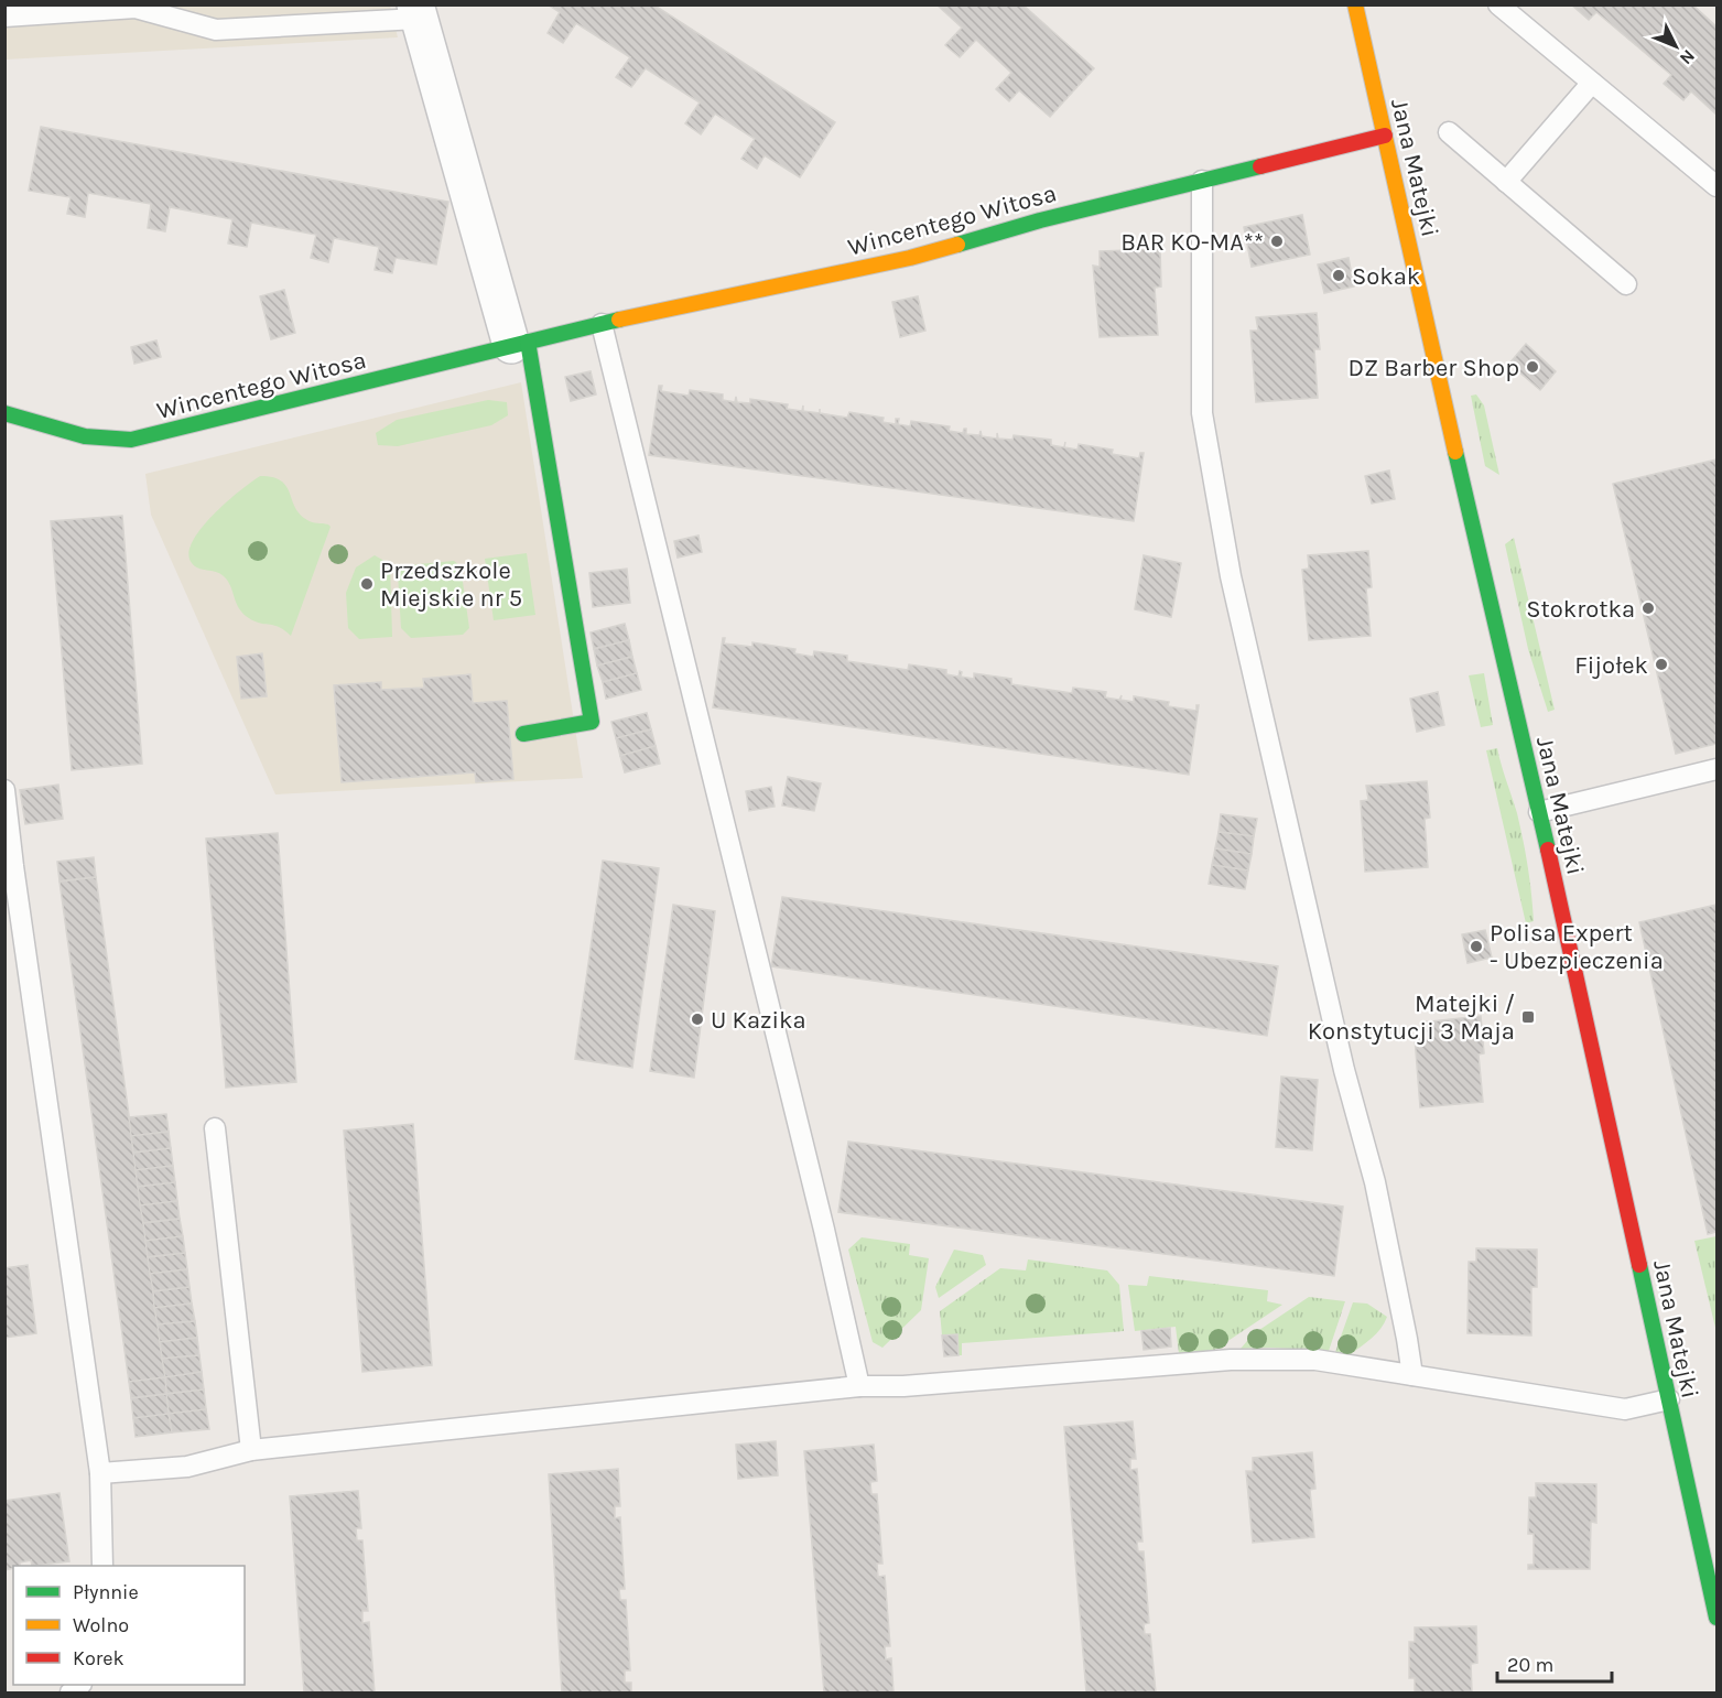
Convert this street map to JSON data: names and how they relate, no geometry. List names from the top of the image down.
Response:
{
  "streets": {
    "street": ["Jana Matejki", "Wincentego Witosa"]
  },
  "crossings": [
    ["Jana Matejki", "Wincentego Witosa"]
  ],
  "places": {
    "other": [
      "BAR KO-MA**",
      "Sokak",
      "DZ Barber Shop",
      "Przedszkole Miejskie nr 5",
      "Stokrotka",
      "Fijołek",
      "Polisa Expert - Ubezpieczenia",
      "U Kazika"
    ],
    "transit": ["Matejki / Konstytucji 3 Maja"]
  },
  "legend": ["Płynnie", "Wolno", "Korek"],
  "scale_bar": "20 m",
  "north": "bottom right"
}
